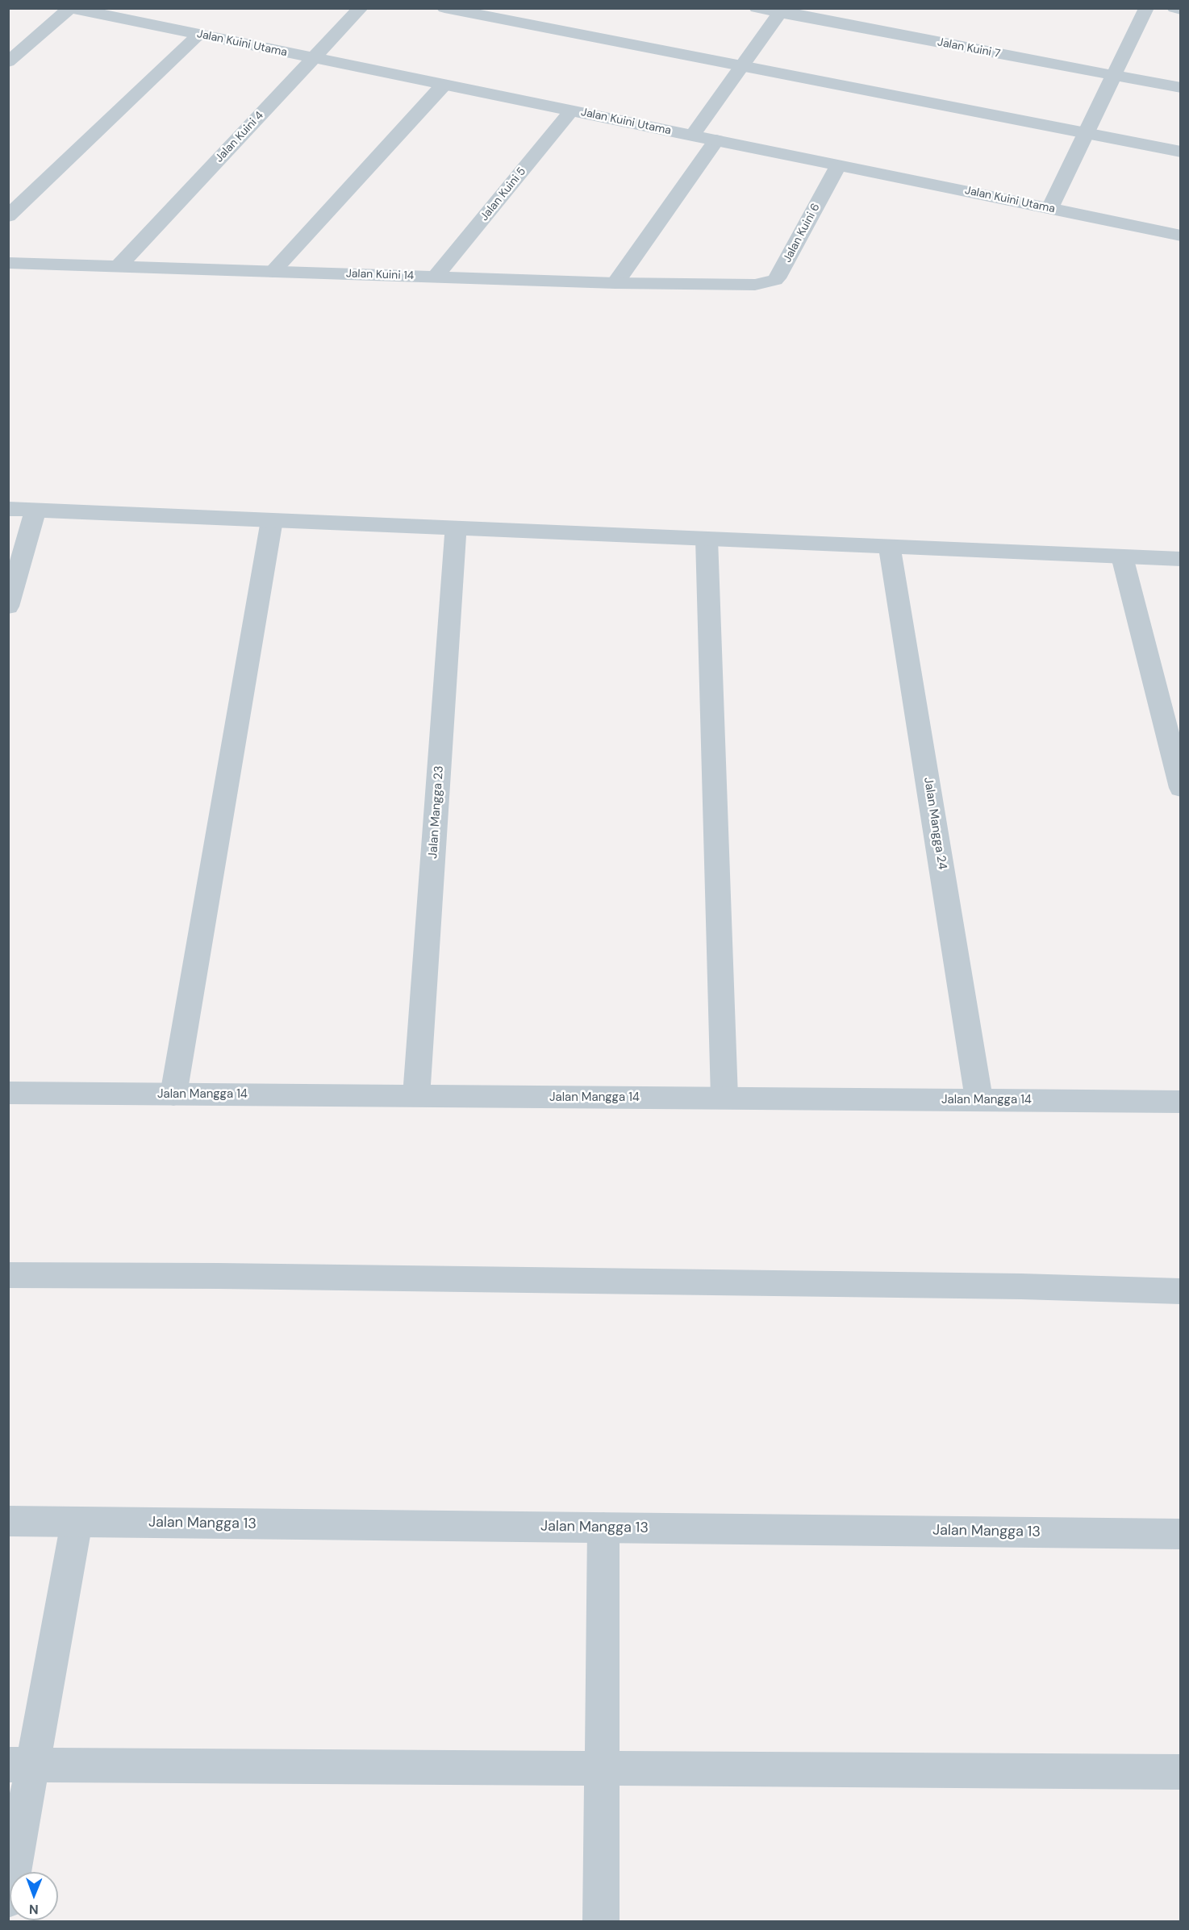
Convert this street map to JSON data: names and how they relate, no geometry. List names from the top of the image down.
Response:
{
  "streets": {
    "street": [
      "Jalan Kuini Utama",
      "Jalan Kuini 7",
      "Jalan Kuini 4",
      "Jalan Kuini 5",
      "Jalan Kuini 6",
      "Jalan Kuini 14",
      "Jalan Mangga 23",
      "Jalan Mangga 24",
      "Jalan Mangga 14",
      "Jalan Mangga 13"
    ]
  },
  "crossings": [
    ["Jalan Kuini Utama", "Jalan Kuini 4"],
    ["Jalan Kuini Utama", "Jalan Kuini 5"],
    ["Jalan Kuini Utama", "Jalan Kuini 6"],
    ["Jalan Kuini 4", "Jalan Kuini 14"],
    ["Jalan Kuini 5", "Jalan Kuini 14"],
    ["Jalan Kuini 6", "Jalan Kuini 14"],
    ["Jalan Mangga 23", "Jalan Mangga 14"],
    ["Jalan Mangga 24", "Jalan Mangga 14"]
  ],
  "north": "bottom"
}
